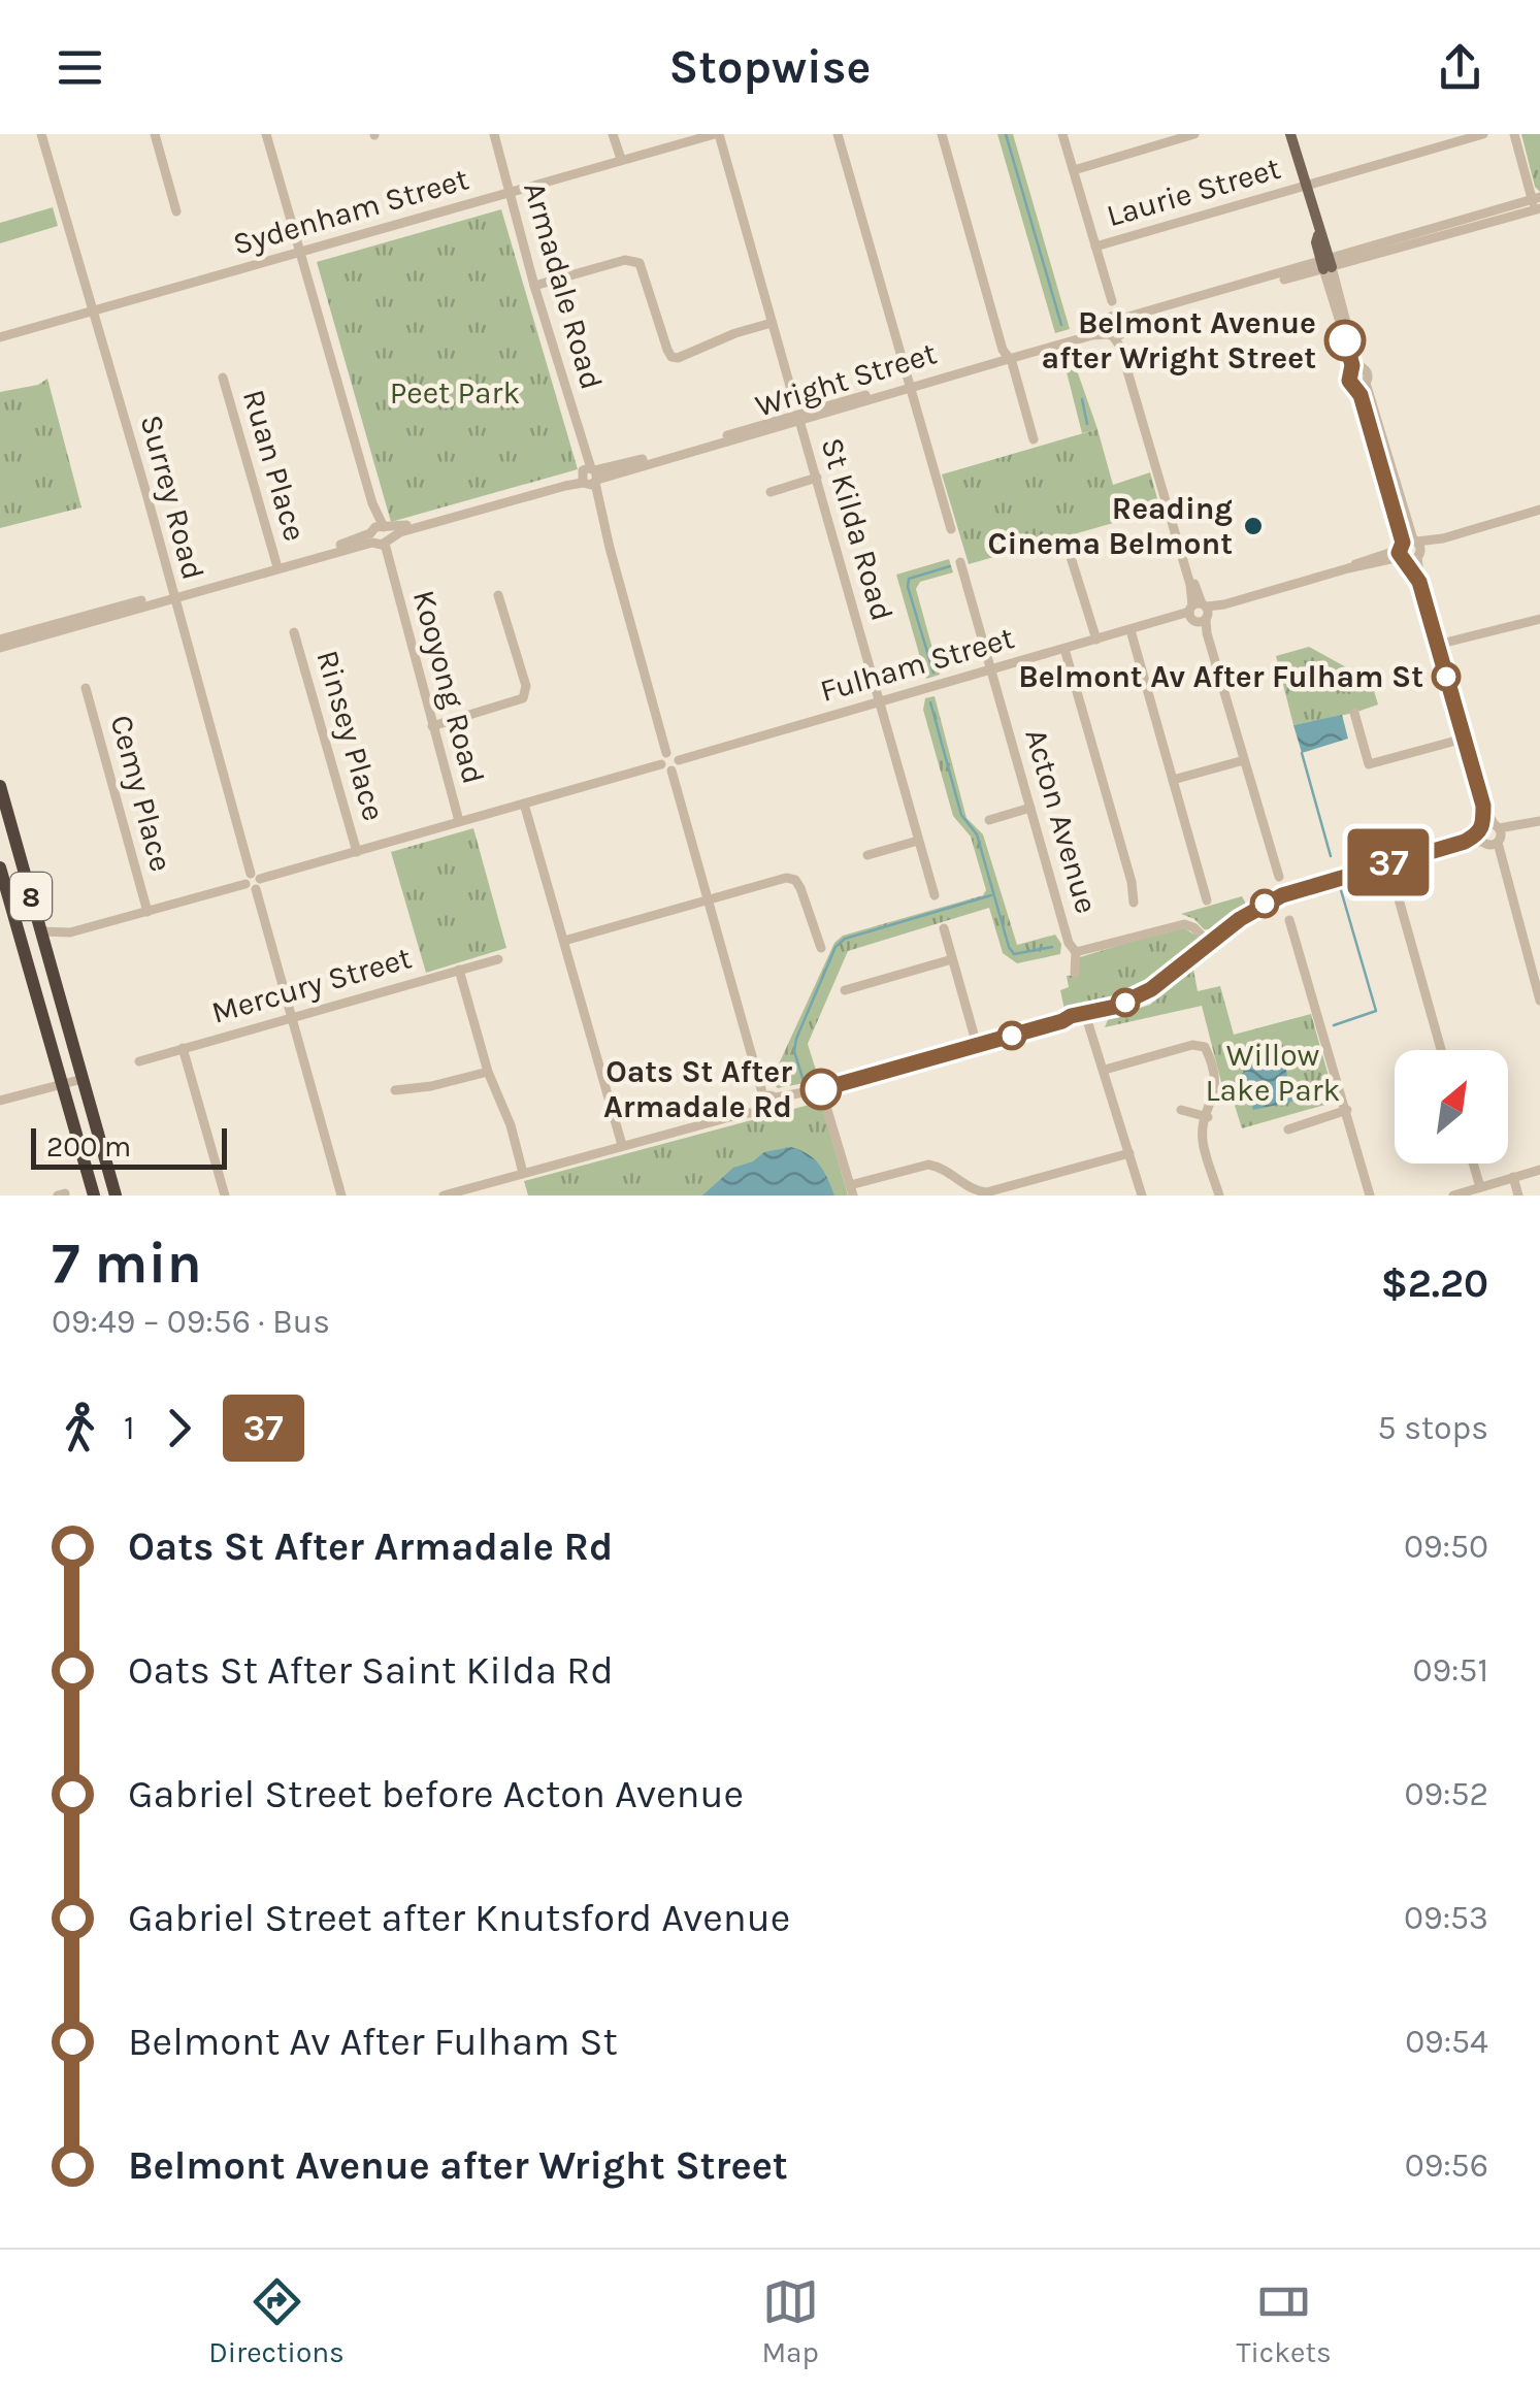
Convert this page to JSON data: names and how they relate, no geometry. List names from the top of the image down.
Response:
{
  "streets": {
    "highway": ["8"],
    "street": [
      "Laurie Street",
      "Sydenham Street",
      "Armadale Road",
      "Wright Street",
      "Ruan Place",
      "Surrey Road",
      "St Kilda Road",
      "Fulham Street",
      "Kooyong Road",
      "Rinsey Place",
      "Cemy Place",
      "Acton Avenue",
      "Mercury Street"
    ]
  },
  "crossings": [
    ["Sydenham Street", "Armadale Road"],
    ["Sydenham Street", "Surrey Road"],
    ["Sydenham Street", "Kooyong Road"],
    ["Armadale Road", "Wright Street"],
    ["Wright Street", "Ruan Place"],
    ["Wright Street", "Surrey Road"],
    ["Wright Street", "St Kilda Road"],
    ["Wright Street", "Kooyong Road"],
    ["Surrey Road", "Mercury Street"],
    ["St Kilda Road", "Fulham Street"],
    ["Fulham Street", "Acton Avenue"]
  ],
  "parks": ["Peet Park", "Willow Lake Park"],
  "places": [
    "Belmont Avenue after Wright Street",
    "Reading Cinema Belmont",
    "Belmont Av After Fulham St",
    "Oats St After Armadale Rd"
  ],
  "lines": ["bus line 37"],
  "scale_bar": "200 m",
  "north": "top right",
  "page": {
    "header": "Stopwise",
    "on_map": "37",
    "scale": "200 m",
    "heading": ["7 min", "09:49 – 09:56 · Bus", "$2.20"],
    "legs": ["1", "37", "5 stops"],
    "list": [
      {
        "name": "Oats St After Armadale Rd",
        "value": "09:50"
      },
      {
        "name": "Oats St After Saint Kilda Rd",
        "value": "09:51"
      },
      {
        "name": "Gabriel Street before Acton Avenue",
        "value": "09:52"
      },
      {
        "name": "Gabriel Street after Knutsford Avenue",
        "value": "09:53"
      },
      {
        "name": "Belmont Av After Fulham St",
        "value": "09:54"
      },
      {
        "name": "Belmont Avenue after Wright Street",
        "value": "09:56"
      }
    ],
    "tabs": ["Directions", "Map", "Tickets"]
  }
}
